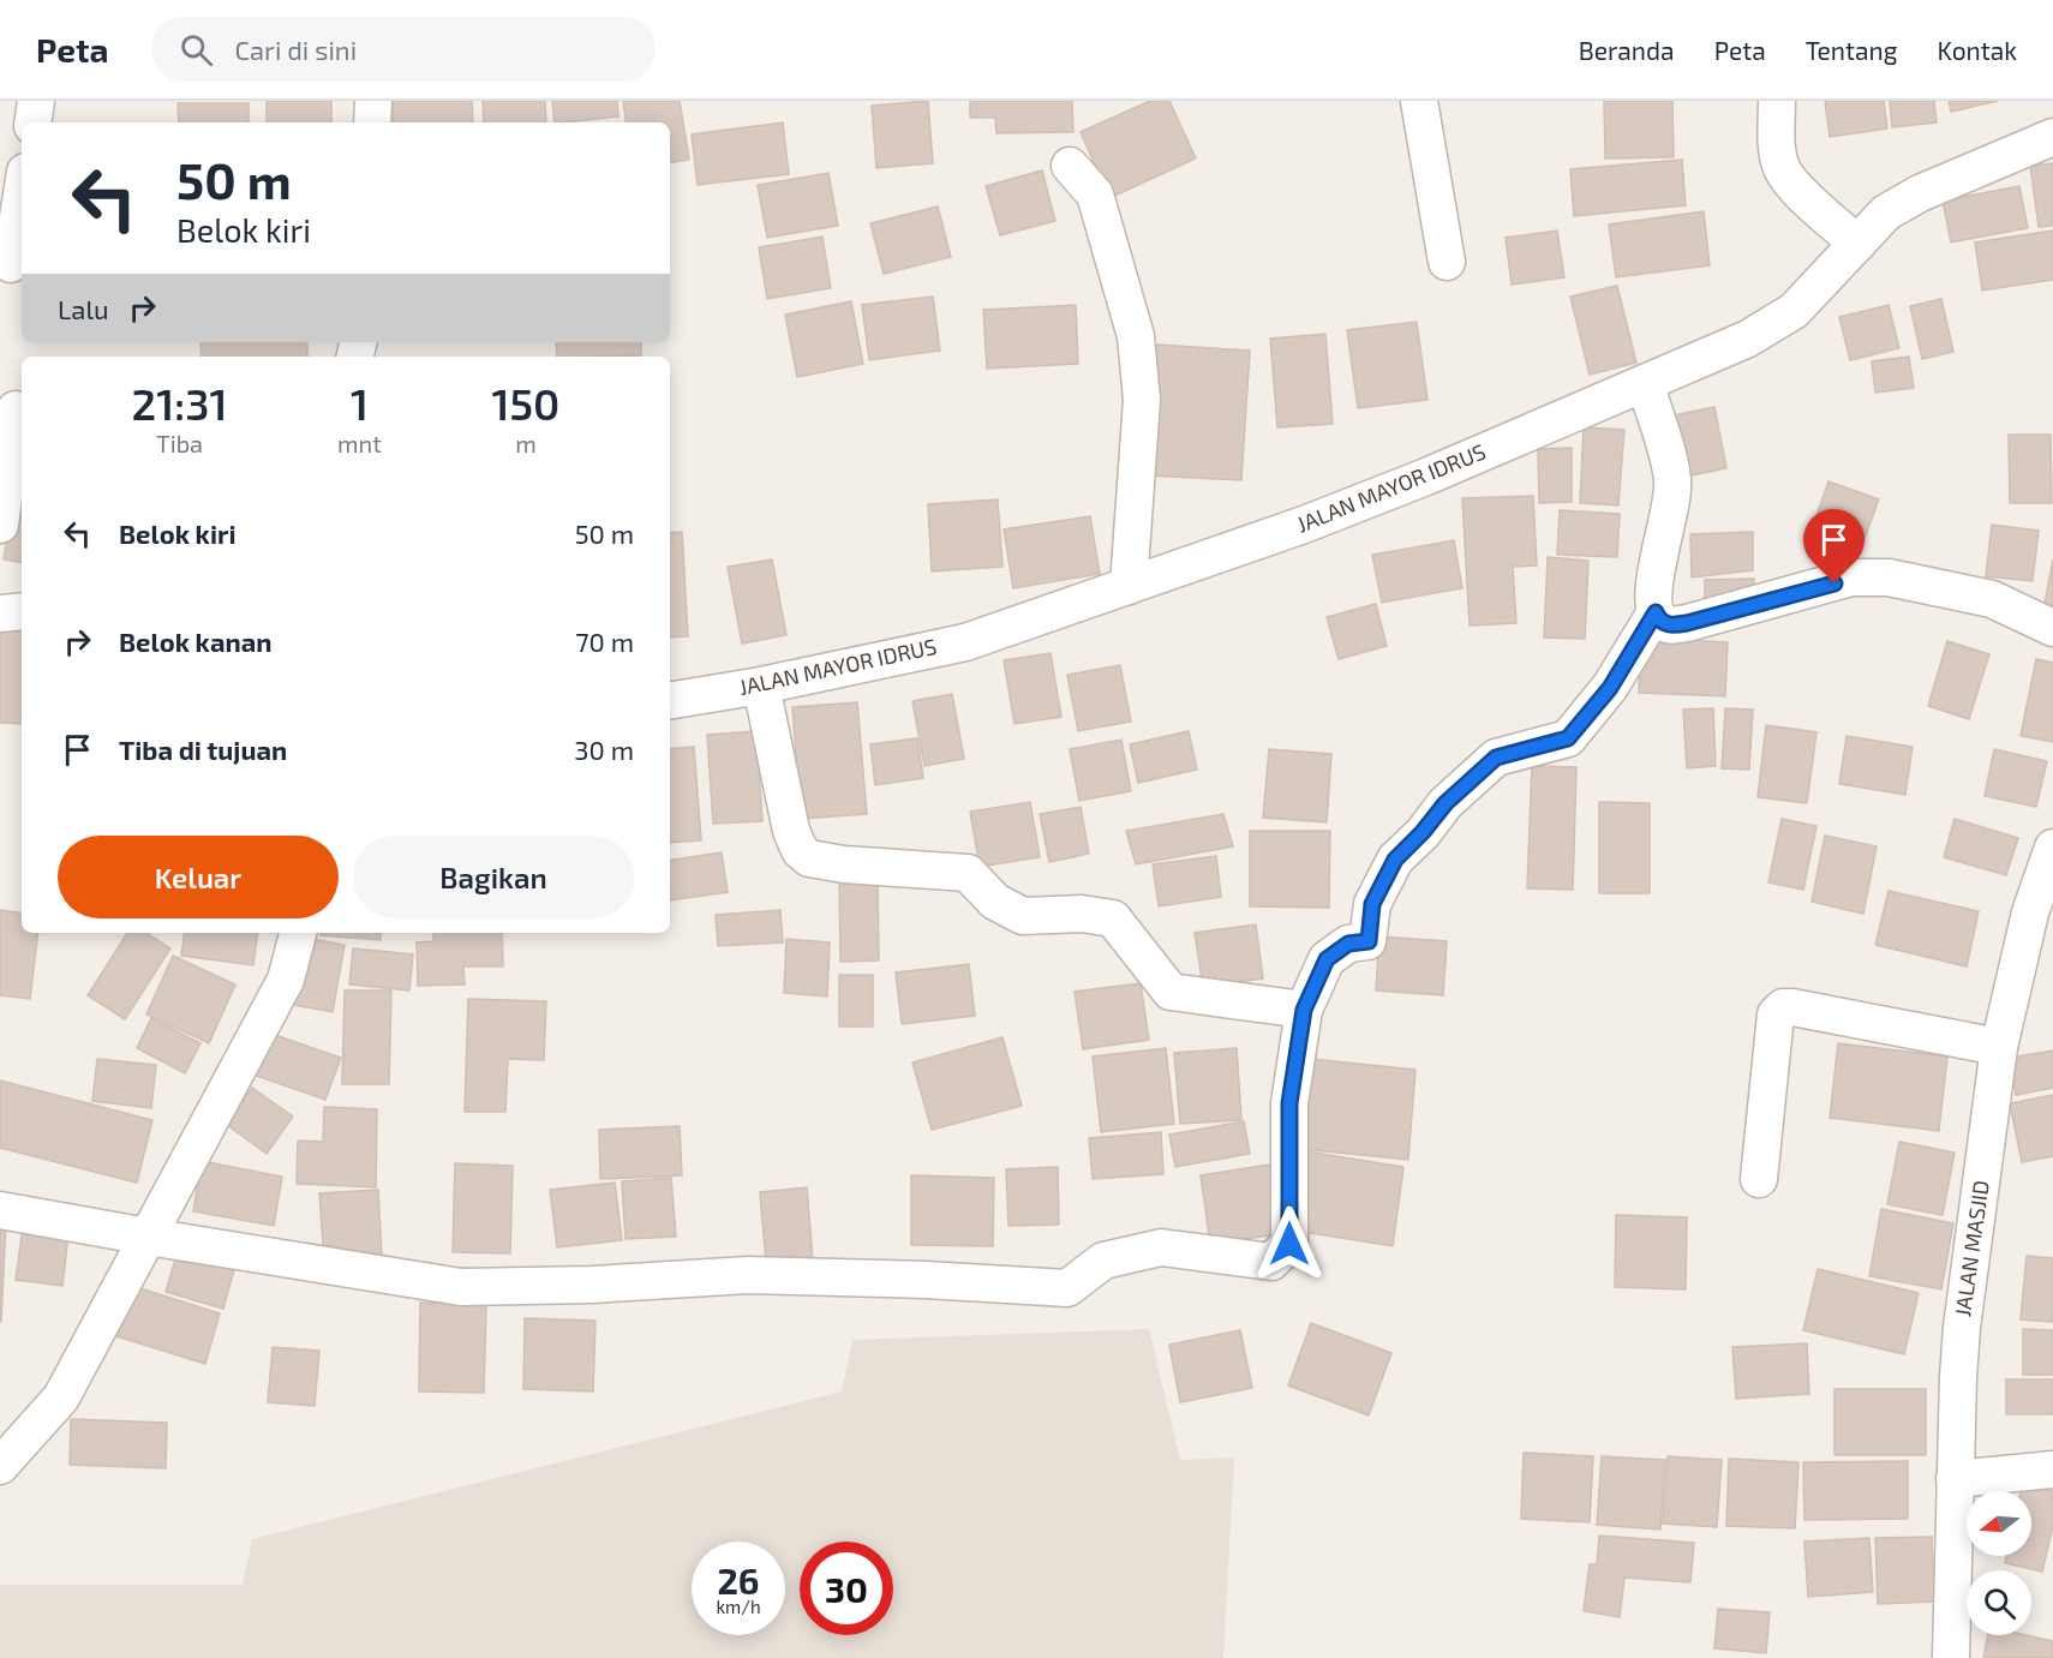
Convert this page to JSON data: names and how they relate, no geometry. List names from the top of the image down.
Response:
{
  "streets": {
    "street": ["JALAN MAYOR IDRUS", "JALAN MASJID"]
  },
  "north": "left",
  "page": {
    "header": "Peta",
    "search": "Cari di sini",
    "nav": [
      "Beranda",
      "Peta",
      "Tentang",
      "Kontak"
    ],
    "turn": ["50 m", "Belok kiri"],
    "then": "Lalu",
    "eta": [
      "21:31",
      "Tiba",
      "1",
      "mnt",
      "150",
      "m"
    ],
    "list": [
      {
        "name": "Belok kiri",
        "value": "50 m"
      },
      {
        "name": "Belok kanan",
        "value": "70 m"
      },
      {
        "name": "Tiba di tujuan",
        "value": "30 m"
      }
    ],
    "buttons": ["Keluar", "Bagikan"],
    "speed": "26 km/h",
    "limit": "30"
  }
}
